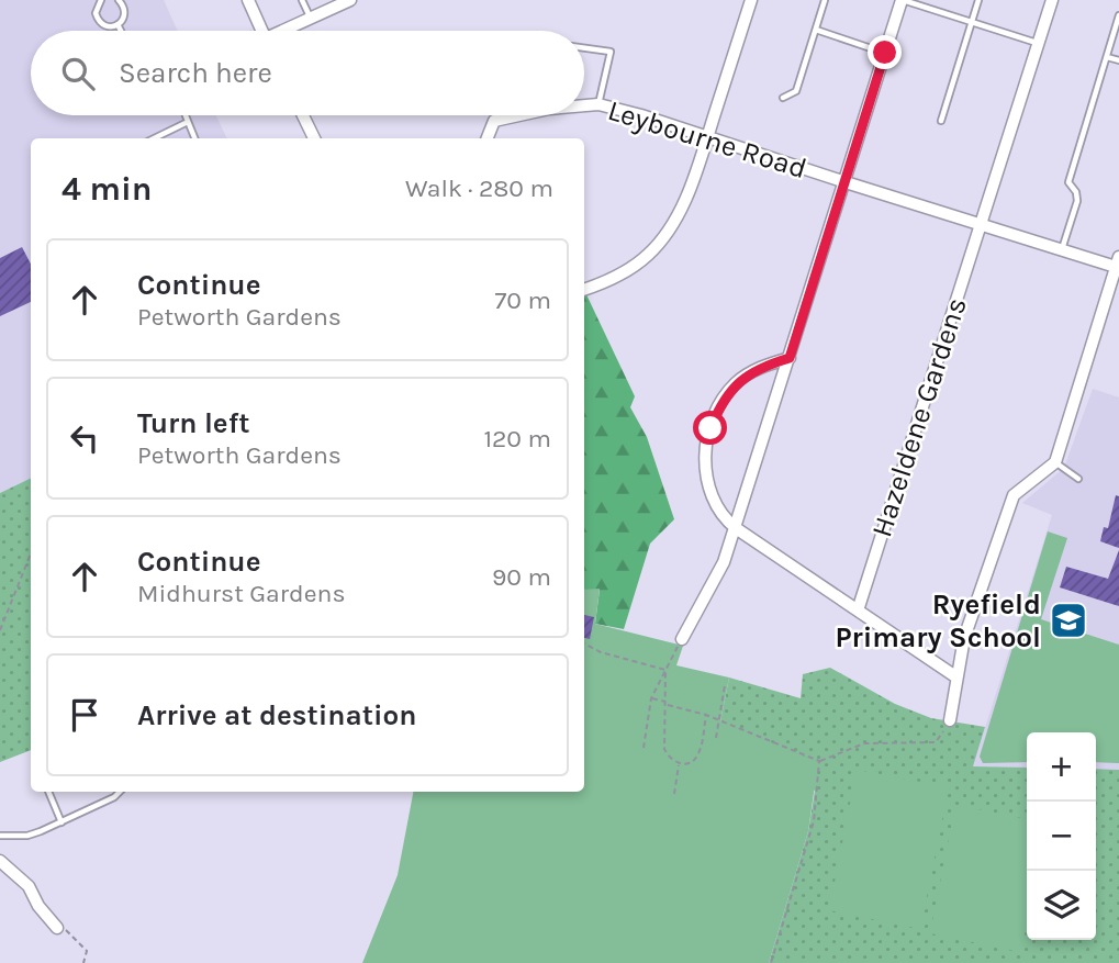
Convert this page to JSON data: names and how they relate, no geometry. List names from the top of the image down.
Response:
{
  "streets": {
    "street": ["Leybourne Road", "Hazeldene Gardens"]
  },
  "crossings": [
    ["Leybourne Road", "Hazeldene Gardens"]
  ],
  "places": {
    "school or university": ["Ryefield Primary School"]
  },
  "page": {
    "search": "Search here",
    "heading": ["4 min", "Walk · 280 m"],
    "list": [
      ["Continue", "Petworth Gardens", "70 m"],
      ["Turn left", "Petworth Gardens", "120 m"],
      ["Continue", "Midhurst Gardens", "90 m"],
      "Arrive at destination"
    ],
    "map_buttons": ["+", "−"]
  }
}
